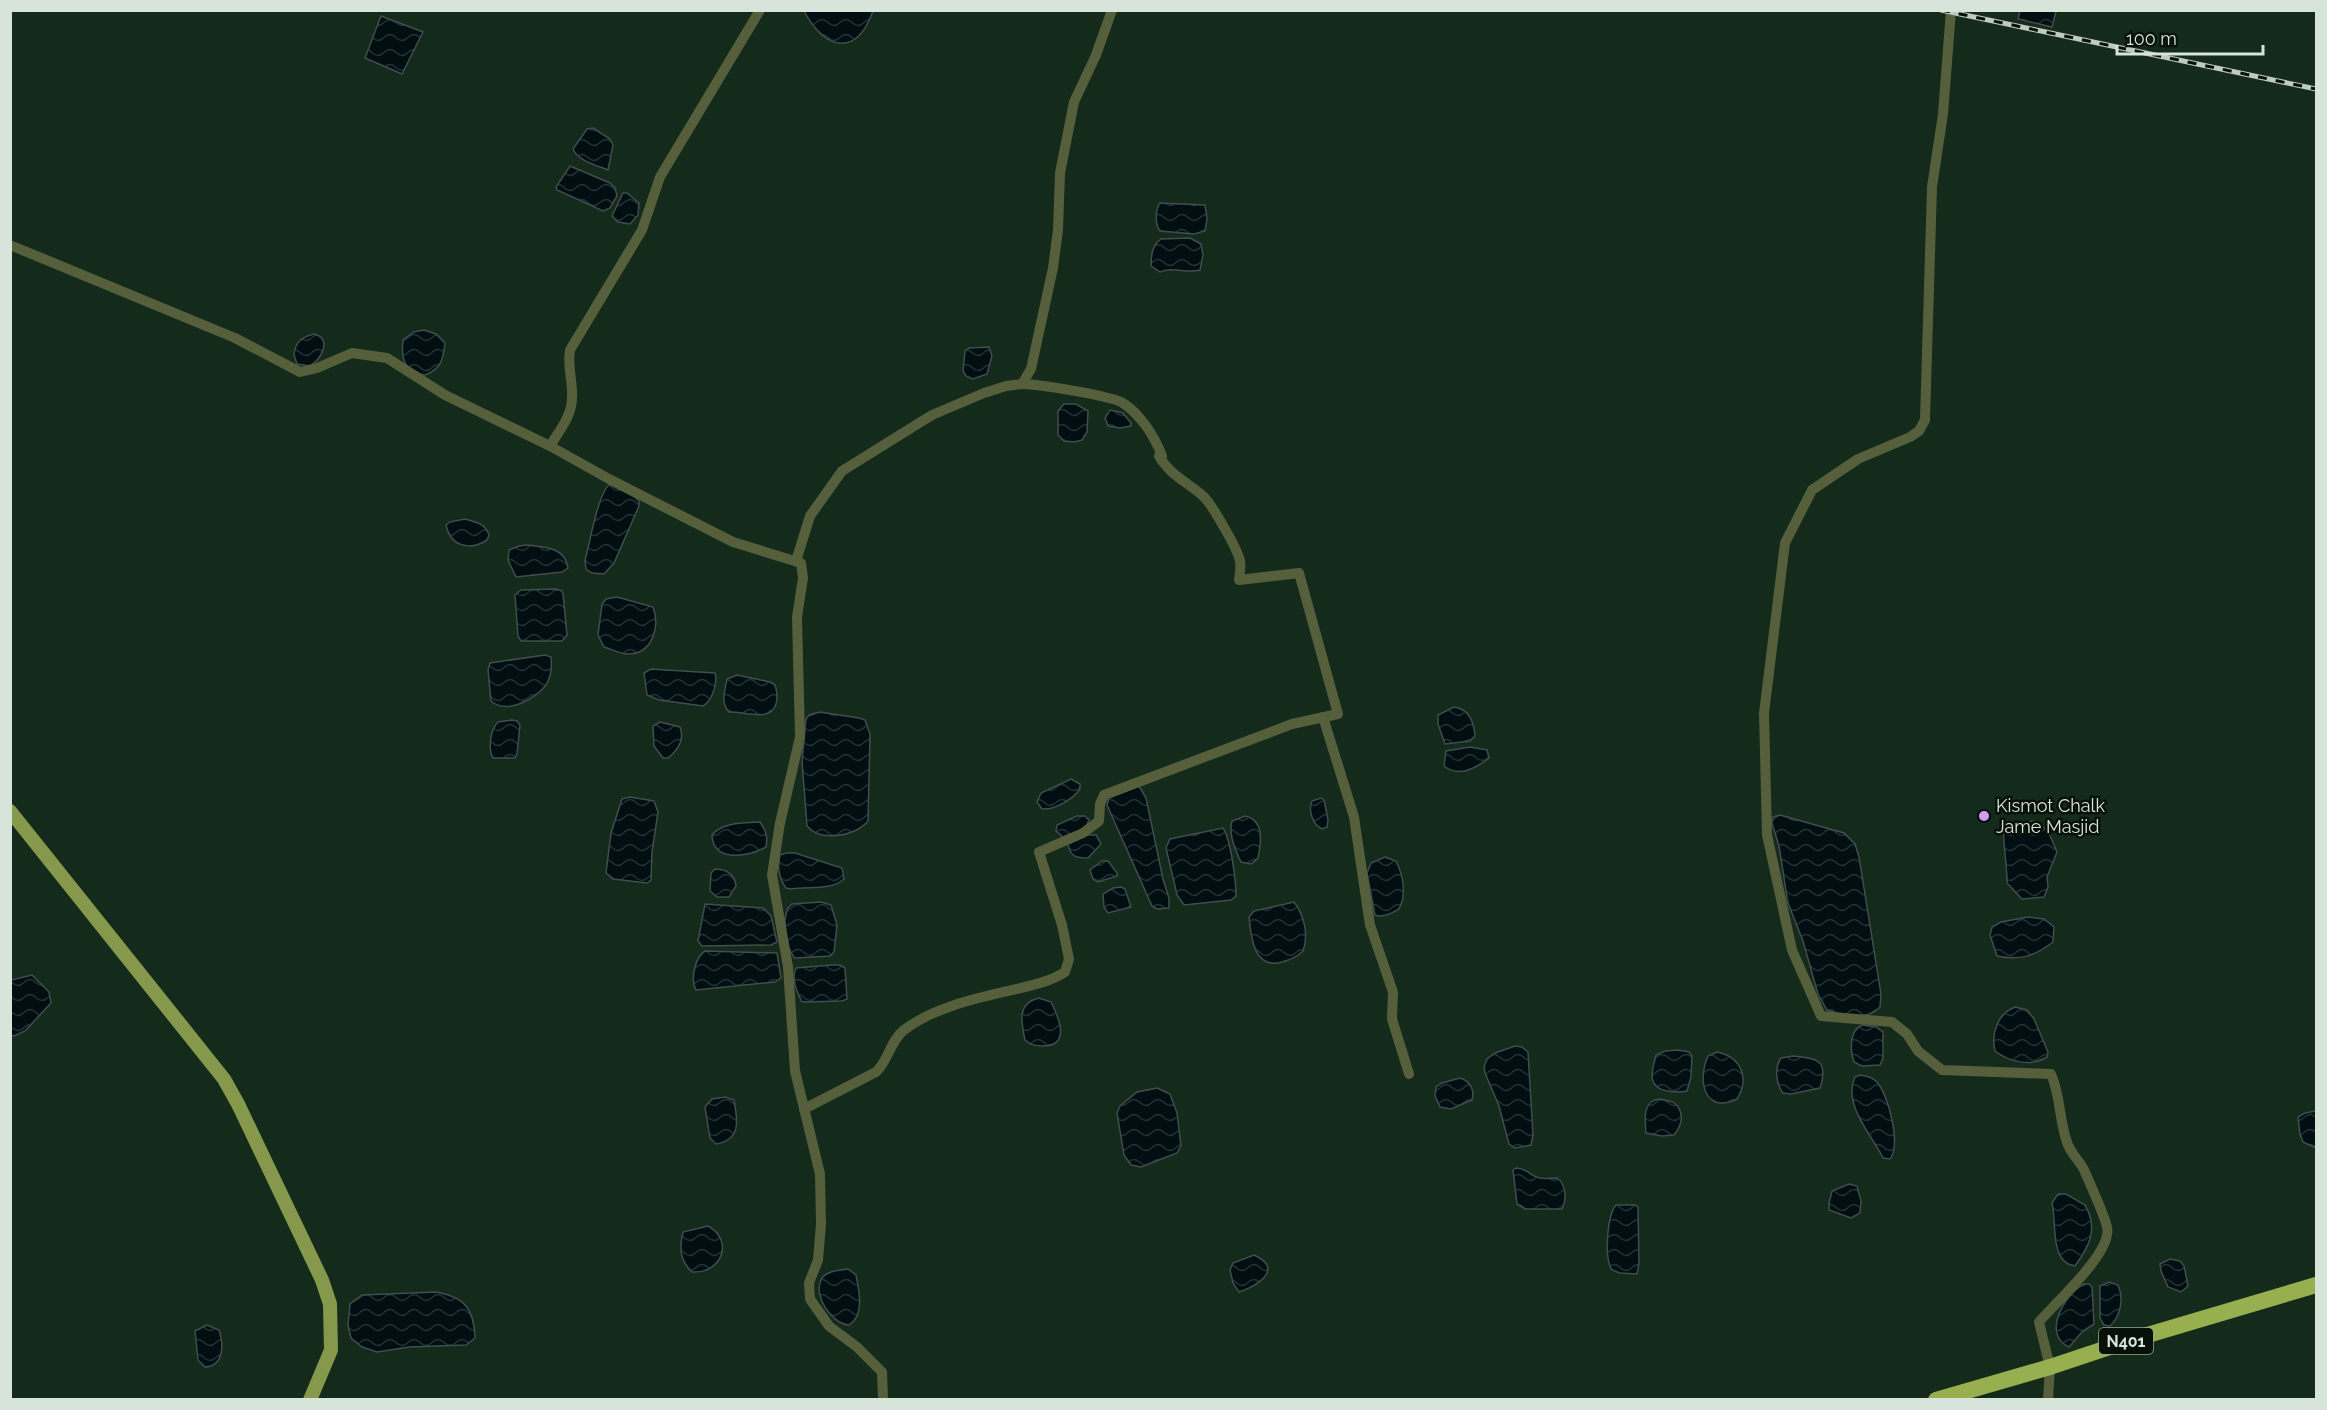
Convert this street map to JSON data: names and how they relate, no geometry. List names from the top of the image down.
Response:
{
  "streets": {
    "highway": ["N401"]
  },
  "places": ["Kismot Chalk Jame Masjid"],
  "scale_bar": "100 m"
}
